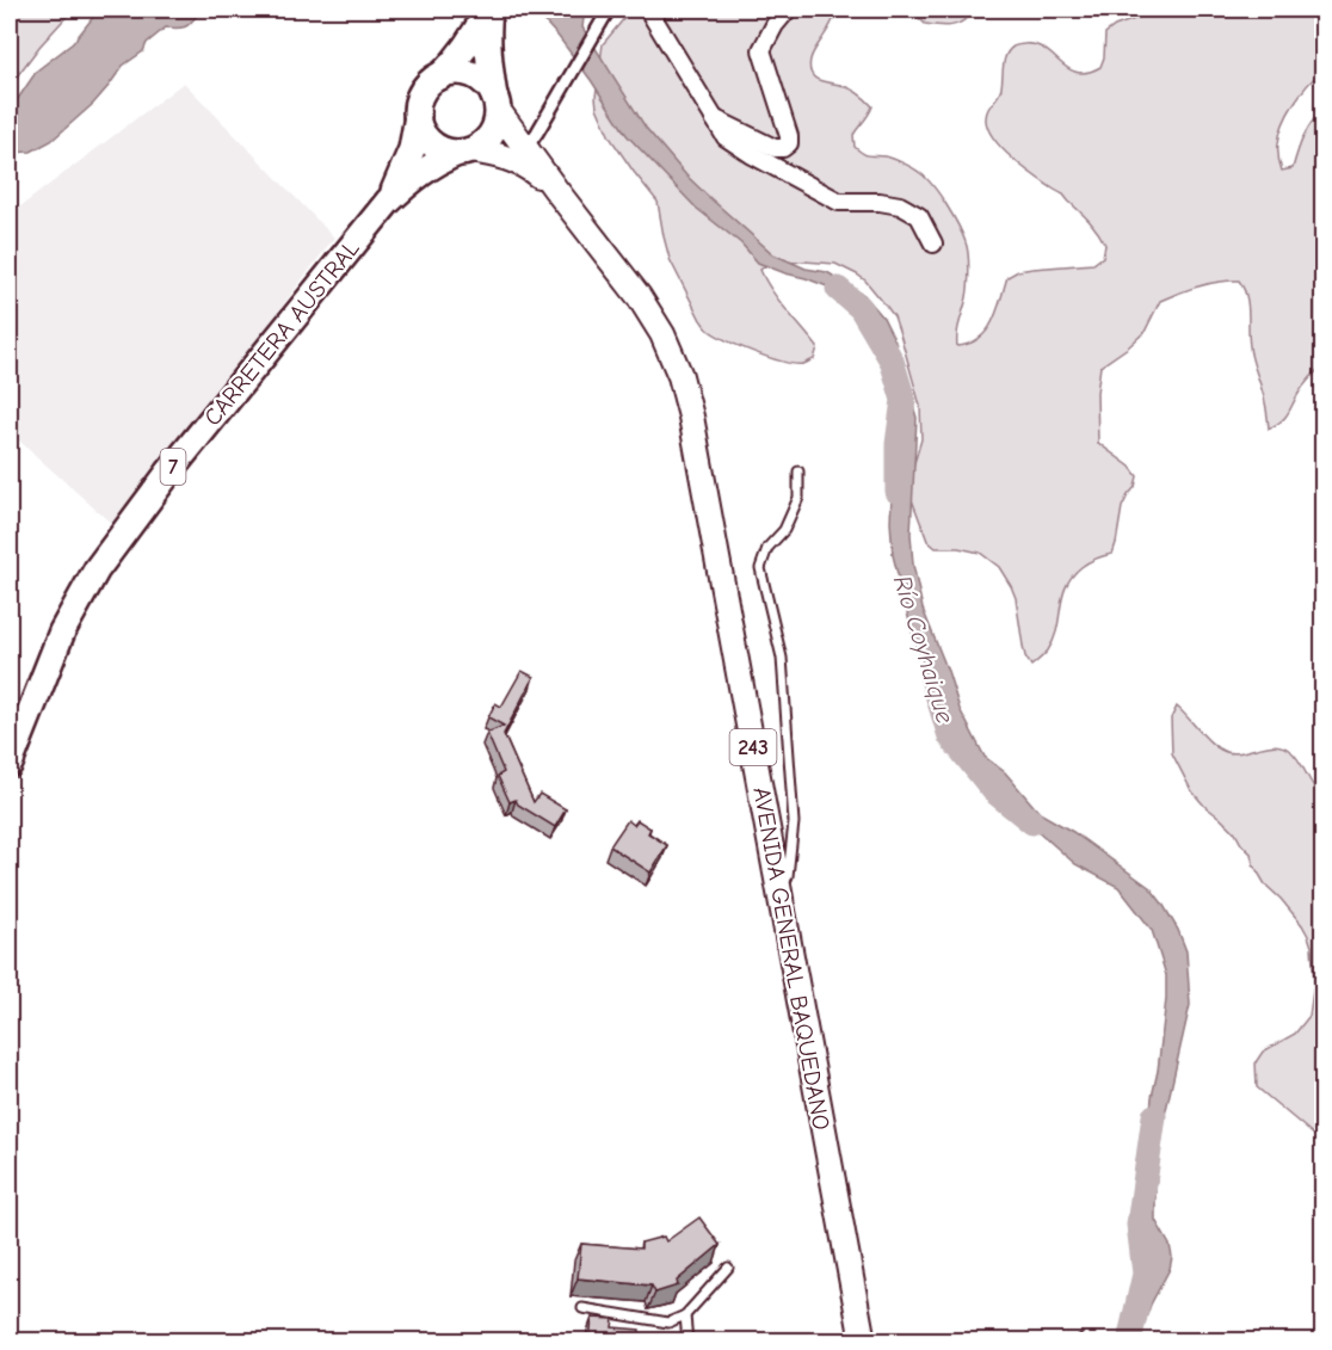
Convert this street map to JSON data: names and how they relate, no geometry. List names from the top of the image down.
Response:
{
  "streets": {
    "highway": ["CARRETERA AUSTRAL", "7"],
    "main road": ["243", "AVENIDA GENERAL BAQUEDANO"]
  },
  "crossings": [
    ["CARRETERA AUSTRAL", "7"],
    ["CARRETERA AUSTRAL", "AVENIDA GENERAL BAQUEDANO"],
    ["7", "AVENIDA GENERAL BAQUEDANO"]
  ],
  "water": ["Río Coyhaique"]
}
